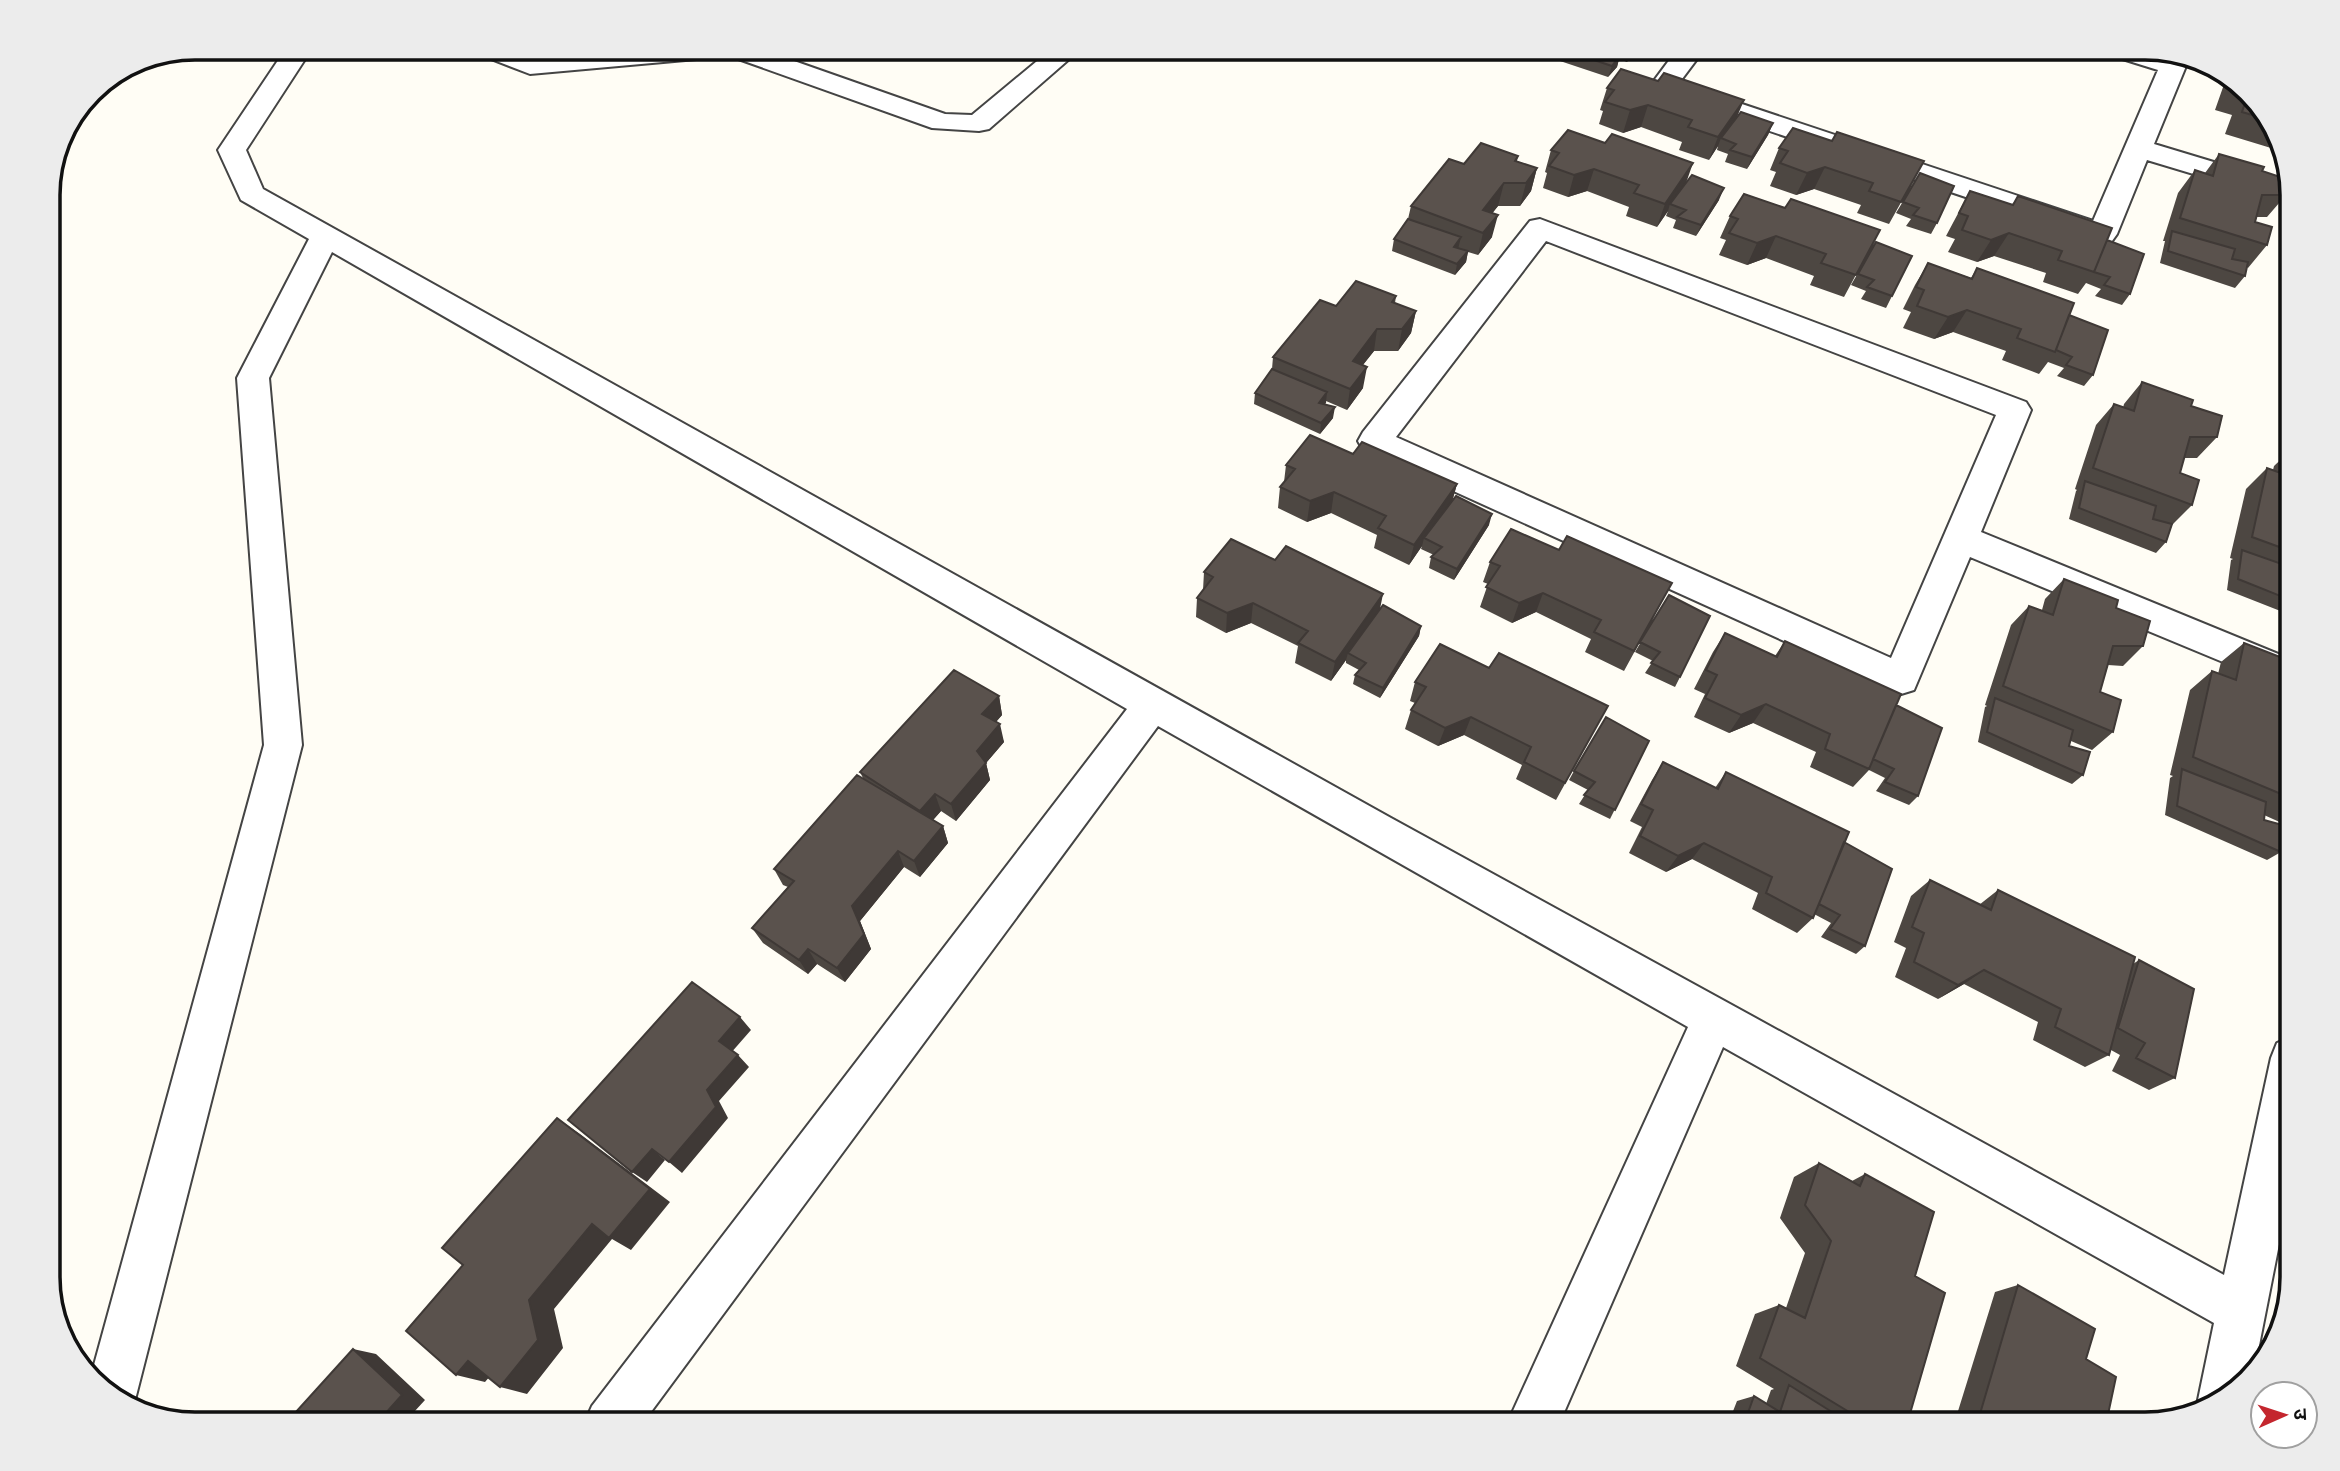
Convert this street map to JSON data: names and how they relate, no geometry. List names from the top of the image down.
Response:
{
  "north": "right"
}
